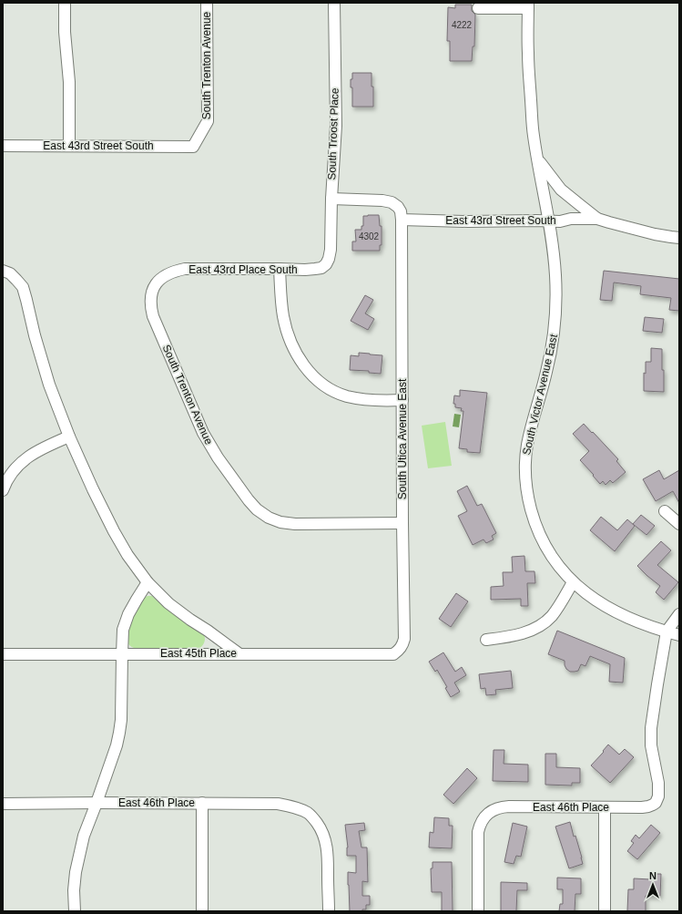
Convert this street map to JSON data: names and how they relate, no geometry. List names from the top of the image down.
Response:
{
  "streets": {
    "street": [
      "South Trenton Avenue",
      "South Troost Place",
      "East 43rd Street South",
      "East 43rd Place South",
      "South Victor Avenue East",
      "South Utica Avenue East",
      "East 45th Place",
      "East 46th Place"
    ]
  },
  "crossings": [
    ["South Trenton Avenue", "East 43rd Street South"],
    ["South Trenton Avenue", "East 43rd Place South"],
    ["South Trenton Avenue", "South Utica Avenue East"],
    ["South Troost Place", "East 43rd Place South"],
    ["East 43rd Street South", "South Victor Avenue East"],
    ["East 43rd Street South", "South Utica Avenue East"],
    ["South Victor Avenue East", "East 46th Place"],
    ["South Utica Avenue East", "East 45th Place"]
  ],
  "house_numbers": ["4222", "4302"],
  "north": "top"
}
